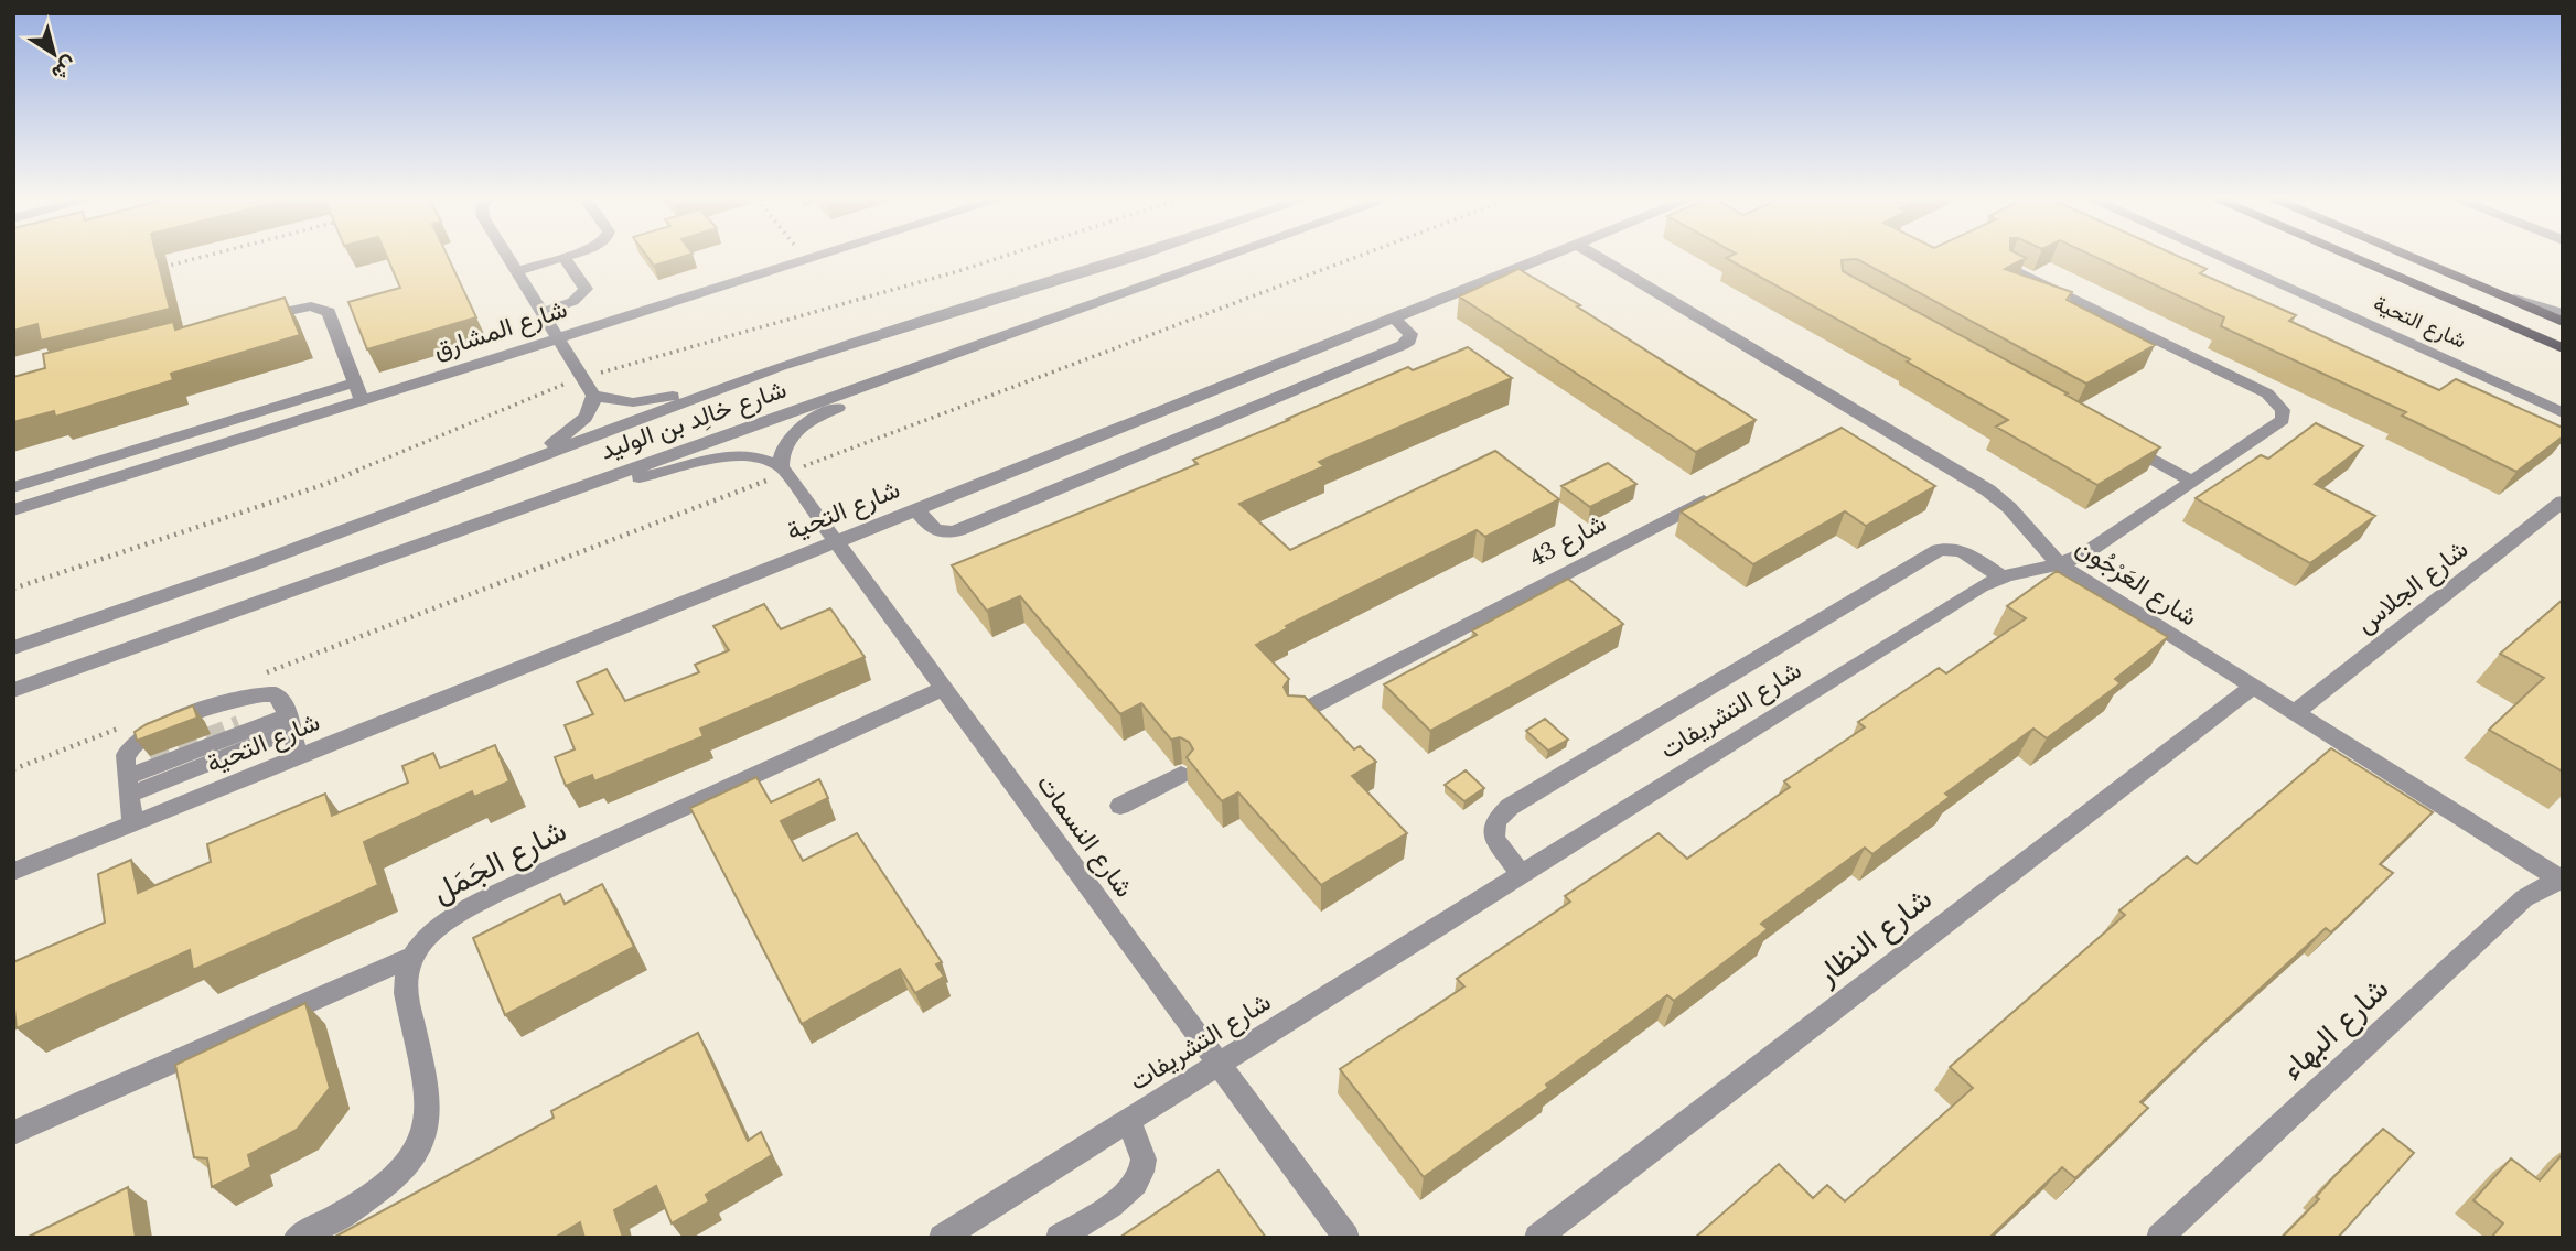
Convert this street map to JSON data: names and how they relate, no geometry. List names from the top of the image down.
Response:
{
  "streets": {
    "street": [
      "شارع التحية",
      "شارع المشارق",
      "شارع خالِد بن الوليد",
      "شارع 43",
      "شارع العَرْجُون",
      "شارع الجلاس",
      "شارع التشريفات",
      "شارع النسمات",
      "شارع الجَمَل",
      "شارع النظار",
      "شارع البهاء"
    ]
  },
  "crossings": [
    ["شارع التحية", "شارع النسمات"],
    ["شارع العَرْجُون", "شارع الجلاس"],
    ["شارع العَرْجُون", "شارع التشريفات"],
    ["شارع العَرْجُون", "شارع النظار"],
    ["شارع العَرْجُون", "شارع البهاء"],
    ["شارع التشريفات", "شارع النسمات"],
    ["شارع النسمات", "شارع الجَمَل"]
  ],
  "north": "bottom right"
}
